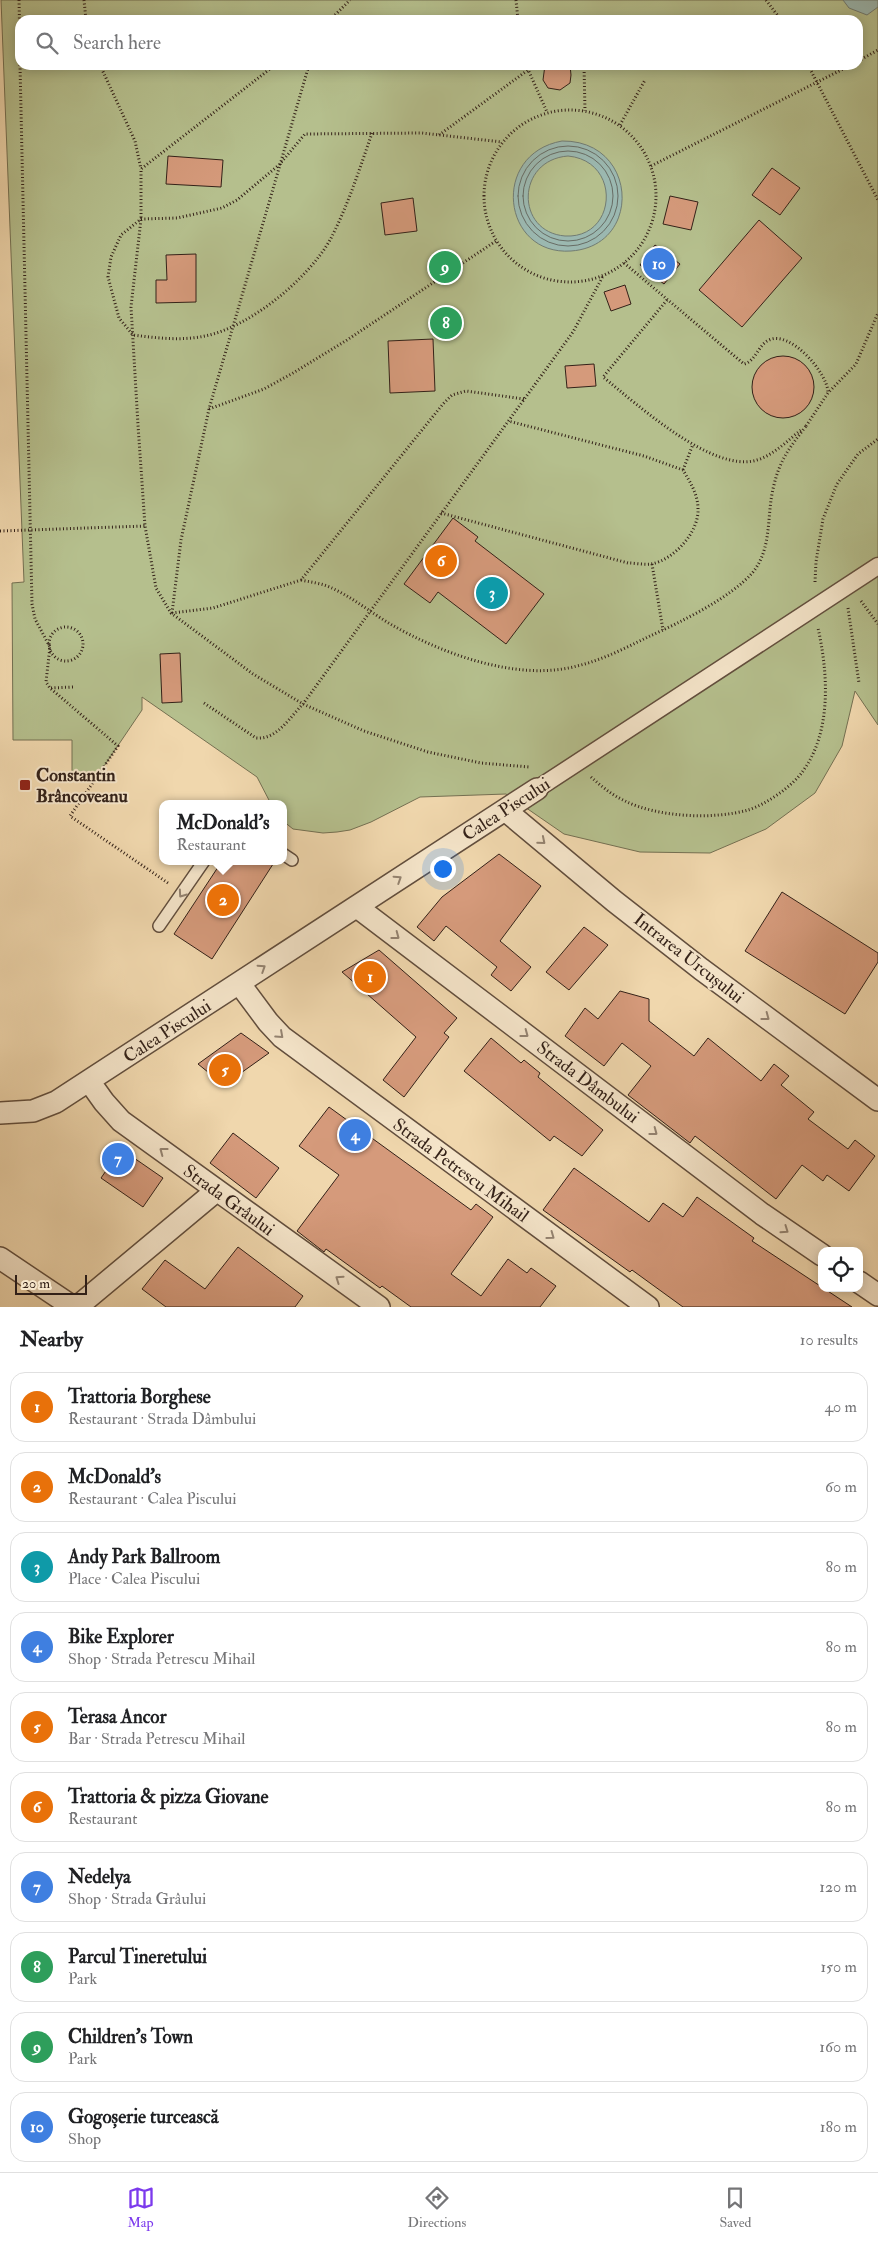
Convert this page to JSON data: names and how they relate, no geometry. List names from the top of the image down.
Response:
{
  "streets": {
    "street": [
      "Calea Piscului",
      "Intrarea Urcușului",
      "Strada Dâmbului",
      "Strada Petrescu Mihail",
      "Strada Grâului"
    ]
  },
  "crossings": [
    ["Calea Piscului", "Intrarea Urcușului"],
    ["Calea Piscului", "Strada Dâmbului"],
    ["Calea Piscului", "Strada Petrescu Mihail"],
    ["Calea Piscului", "Strada Grâului"]
  ],
  "one_way": [
    "Intrarea Urcușului",
    "Strada Dâmbului",
    "Strada Petrescu Mihail",
    "Strada Grâului"
  ],
  "places": {
    "transit": ["Constantin Brâncoveanu"]
  },
  "scale_bar": "20 m",
  "page": {
    "search": "Search here",
    "pins": [
      "10",
      "9",
      "8",
      "6",
      "3",
      "2",
      "1",
      "5",
      "4",
      "7"
    ],
    "popup": ["McDonald's", "Restaurant"],
    "scale": "20 m",
    "heading": ["Nearby", "10 results"],
    "list": [
      {
        "mark": "1",
        "name": "Trattoria Borghese",
        "note": "Restaurant · Strada Dâmbului",
        "value": "40 m"
      },
      {
        "mark": "2",
        "name": "McDonald's",
        "note": "Restaurant · Calea Piscului",
        "value": "60 m"
      },
      {
        "mark": "3",
        "name": "Andy Park Ballroom",
        "note": "Place · Calea Piscului",
        "value": "80 m"
      },
      {
        "mark": "4",
        "name": "Bike Explorer",
        "note": "Shop · Strada Petrescu Mihail",
        "value": "80 m"
      },
      {
        "mark": "5",
        "name": "Terasa Ancor",
        "note": "Bar · Strada Petrescu Mihail",
        "value": "80 m"
      },
      {
        "mark": "6",
        "name": "Trattoria & pizza Giovane",
        "note": "Restaurant",
        "value": "80 m"
      },
      {
        "mark": "7",
        "name": "Nedelya",
        "note": "Shop · Strada Grâului",
        "value": "120 m"
      },
      {
        "mark": "8",
        "name": "Parcul Tineretului",
        "note": "Park",
        "value": "150 m"
      },
      {
        "mark": "9",
        "name": "Children's Town",
        "note": "Park",
        "value": "160 m"
      },
      {
        "mark": "10",
        "name": "Gogoșerie turcească",
        "note": "Shop",
        "value": "180 m"
      }
    ],
    "nav": ["Map", "Directions", "Saved"]
  }
}
